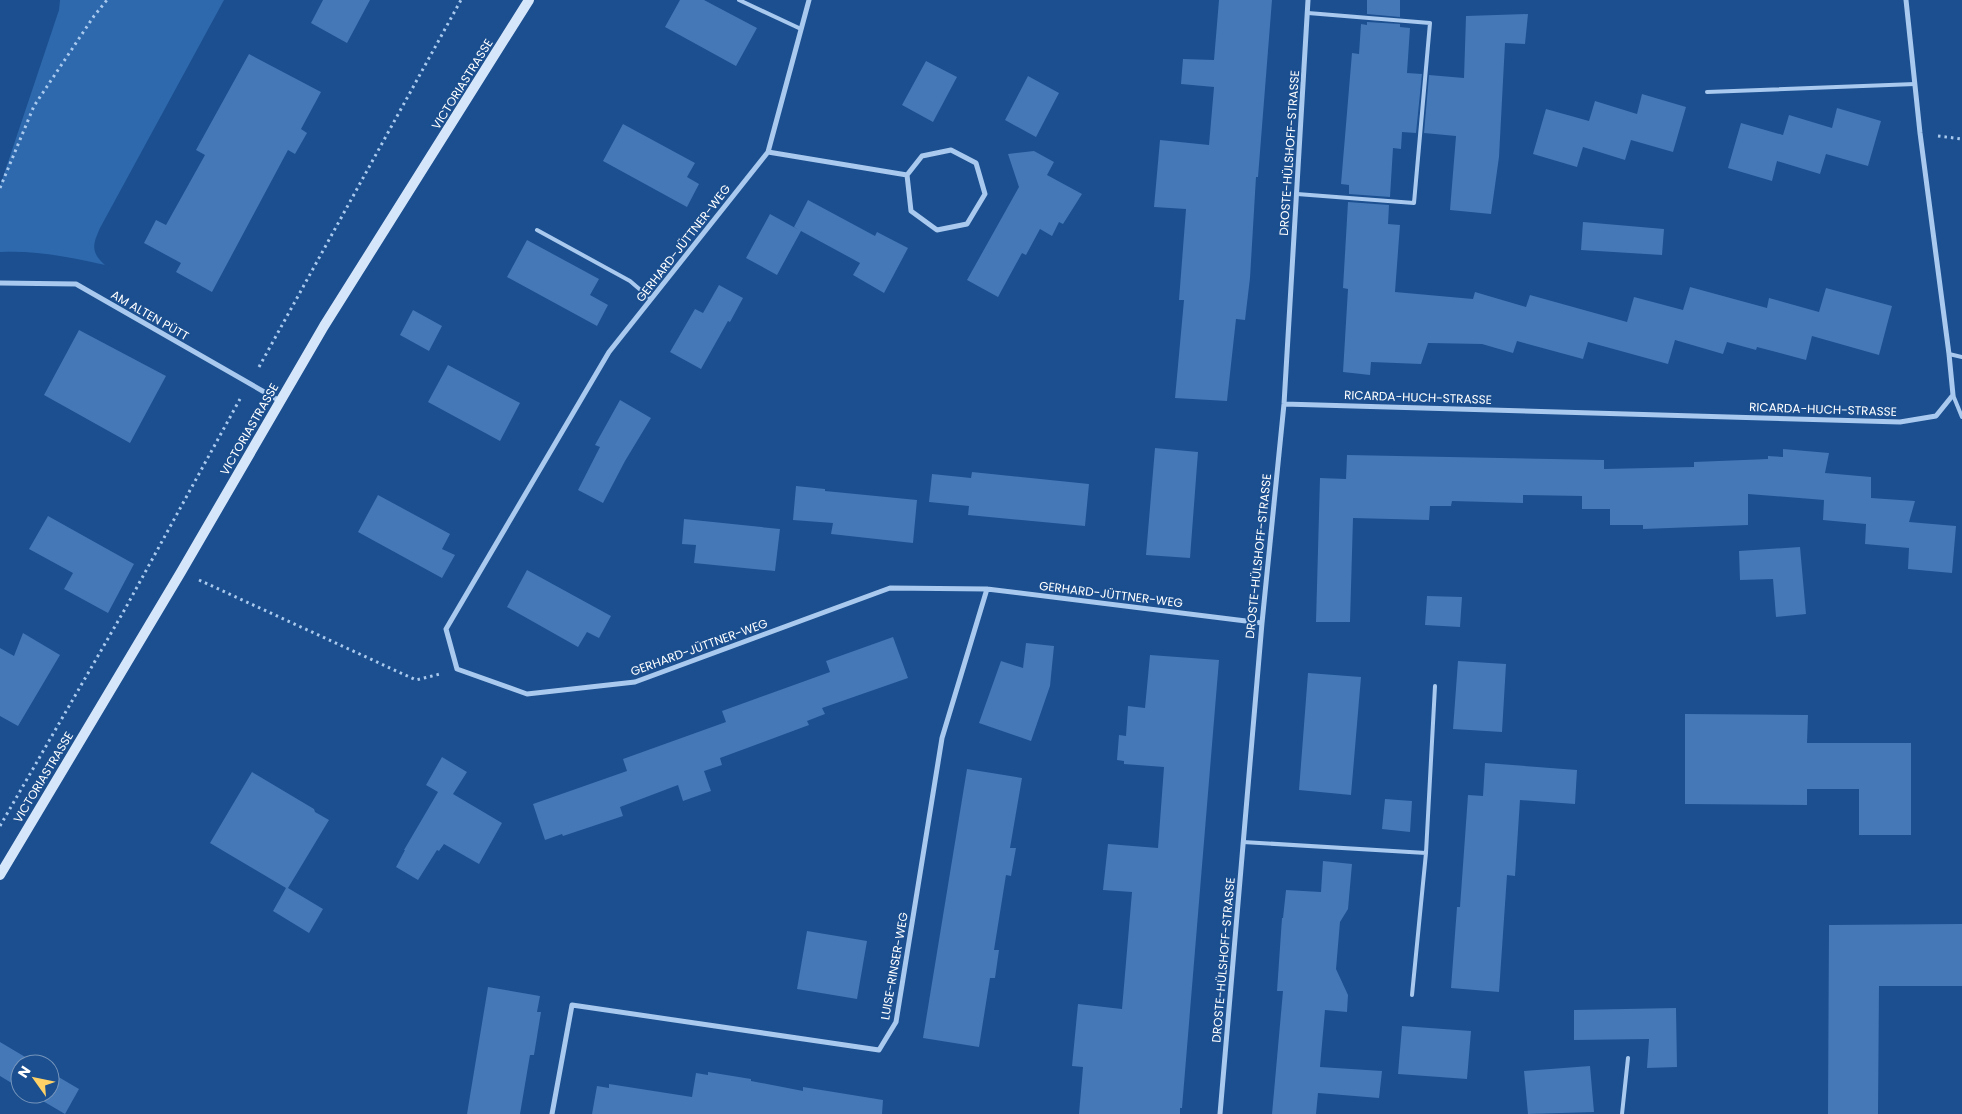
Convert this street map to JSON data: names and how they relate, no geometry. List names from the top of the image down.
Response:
{
  "streets": {
    "main road": ["VICTORIASTRASSE"],
    "street": [
      "DROSTE-HÜLSHOFF-STRASSE",
      "GERHARD-JÜTTNER-WEG",
      "AM ALTEN PÜTT",
      "RICARDA-HUCH-STRASSE",
      "LUISE-RINSER-WEG"
    ]
  },
  "crossings": [
    ["VICTORIASTRASSE", "AM ALTEN PÜTT"],
    ["DROSTE-HÜLSHOFF-STRASSE", "GERHARD-JÜTTNER-WEG"],
    ["DROSTE-HÜLSHOFF-STRASSE", "RICARDA-HUCH-STRASSE"],
    ["GERHARD-JÜTTNER-WEG", "LUISE-RINSER-WEG"]
  ],
  "north": "top left"
}
